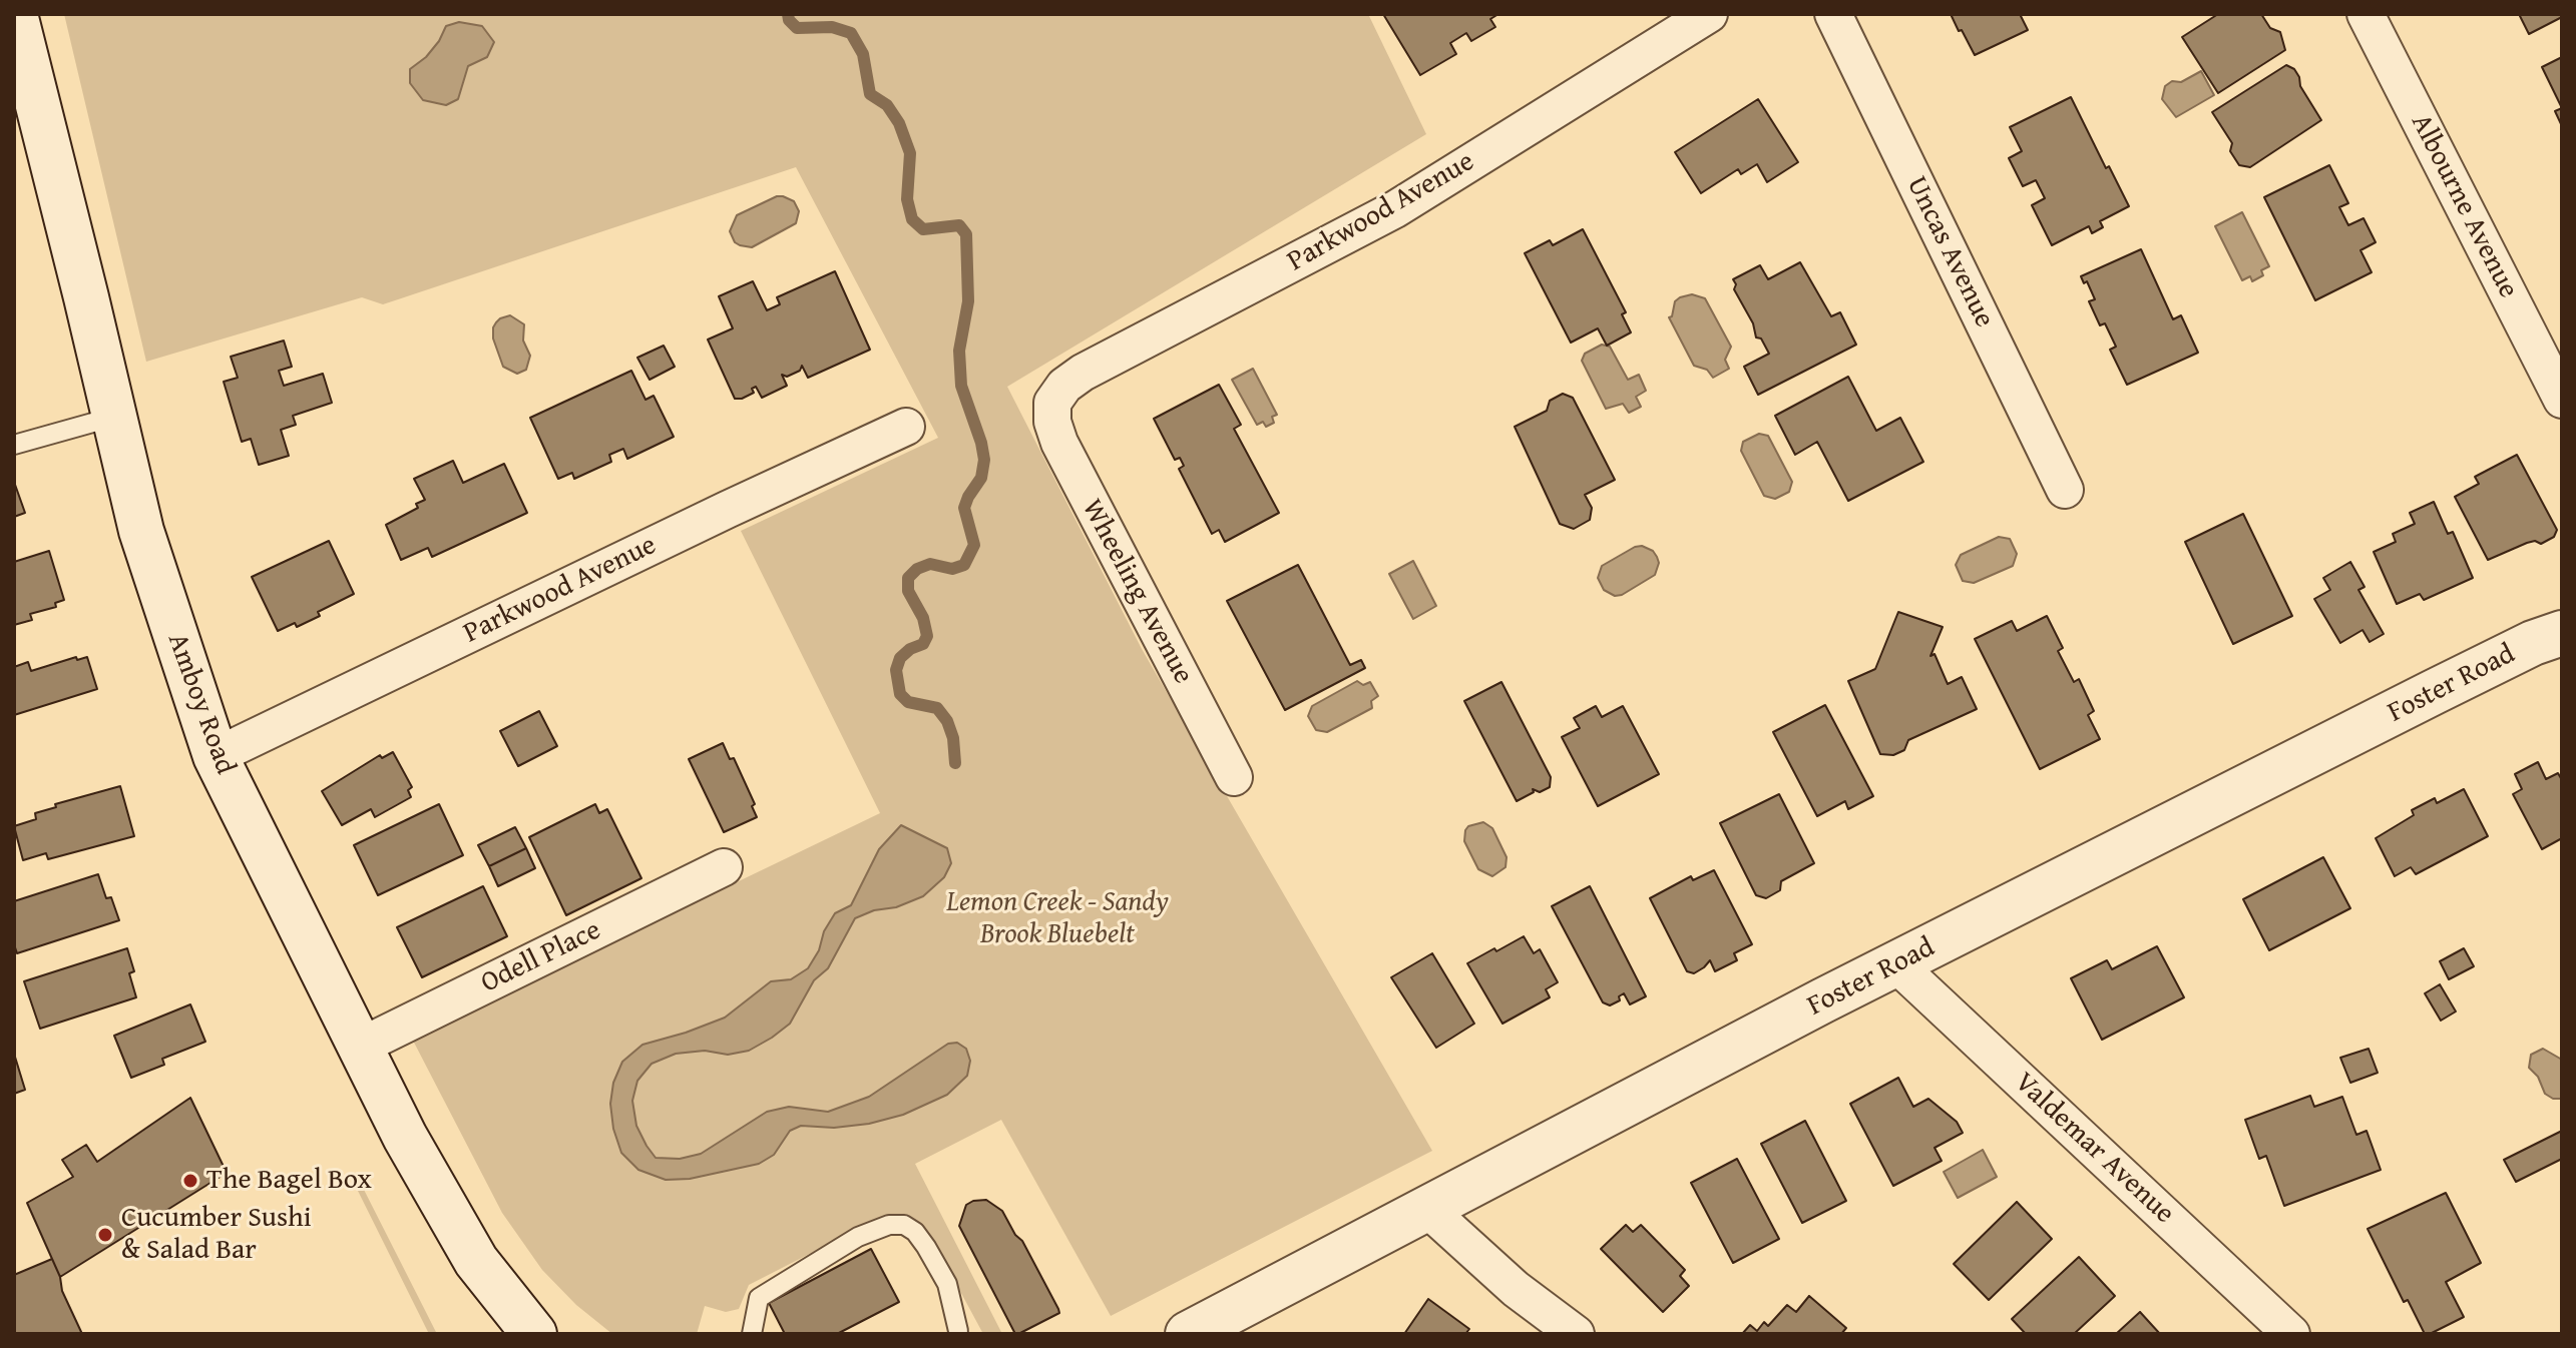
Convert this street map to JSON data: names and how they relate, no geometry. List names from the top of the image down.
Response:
{
  "streets": {
    "street": [
      "Albourne Avenue",
      "Parkwood Avenue",
      "Uncas Avenue",
      "Wheeling Avenue",
      "Foster Road",
      "Amboy Road",
      "Odell Place",
      "Valdemar Avenue"
    ]
  },
  "crossings": [
    ["Parkwood Avenue", "Wheeling Avenue"],
    ["Parkwood Avenue", "Amboy Road"],
    ["Foster Road", "Valdemar Avenue"],
    ["Amboy Road", "Odell Place"]
  ],
  "parks": ["Lemon Creek - Sandy Brook Bluebelt"],
  "places": ["The Bagel Box", "Cucumber Sushi & Salad Bar"]
}
